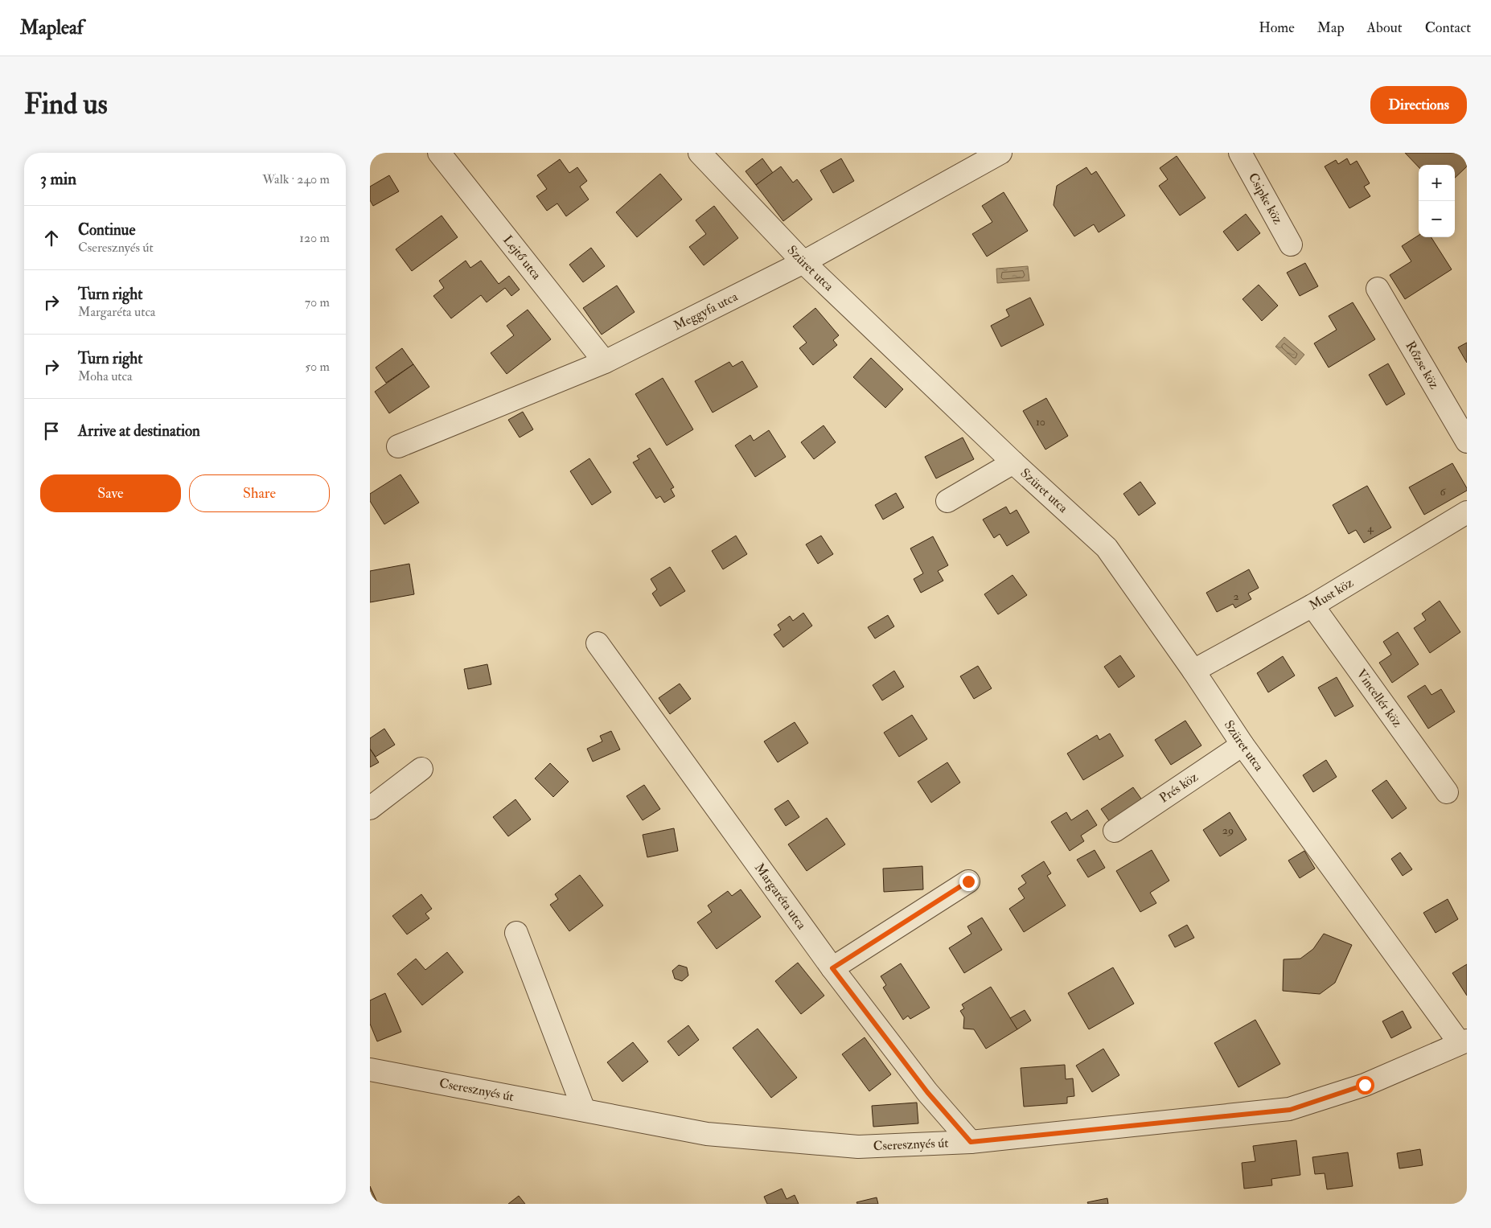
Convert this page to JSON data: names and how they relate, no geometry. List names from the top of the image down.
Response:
{
  "streets": {
    "street": [
      "Csipke köz",
      "Lejtő utca",
      "Szüret utca",
      "Meggyfa utca",
      "Rőzse köz",
      "Must köz",
      "Vincellér köz",
      "Prés köz",
      "Margaréta utca",
      "Cseresznyés út"
    ]
  },
  "crossings": [
    ["Lejtő utca", "Meggyfa utca"],
    ["Szüret utca", "Meggyfa utca"],
    ["Szüret utca", "Must köz"],
    ["Szüret utca", "Prés köz"],
    ["Szüret utca", "Cseresznyés út"],
    ["Must köz", "Vincellér köz"],
    ["Margaréta utca", "Cseresznyés út"]
  ],
  "house_numbers": [
    "10",
    "6",
    "4",
    "2",
    "29"
  ],
  "page": {
    "header": "Mapleaf",
    "nav": [
      "Home",
      "Map",
      "About",
      "Contact"
    ],
    "buttons": [
      "Directions",
      ["Save", "Share"]
    ],
    "title": "Find us",
    "heading": ["3 min", "Walk · 240 m"],
    "map_buttons": ["+", "−"],
    "list": [
      ["Continue", "Cseresznyés út", "120 m"],
      ["Turn right", "Margaréta utca", "70 m"],
      ["Turn right", "Moha utca", "50 m"],
      "Arrive at destination"
    ]
  }
}
